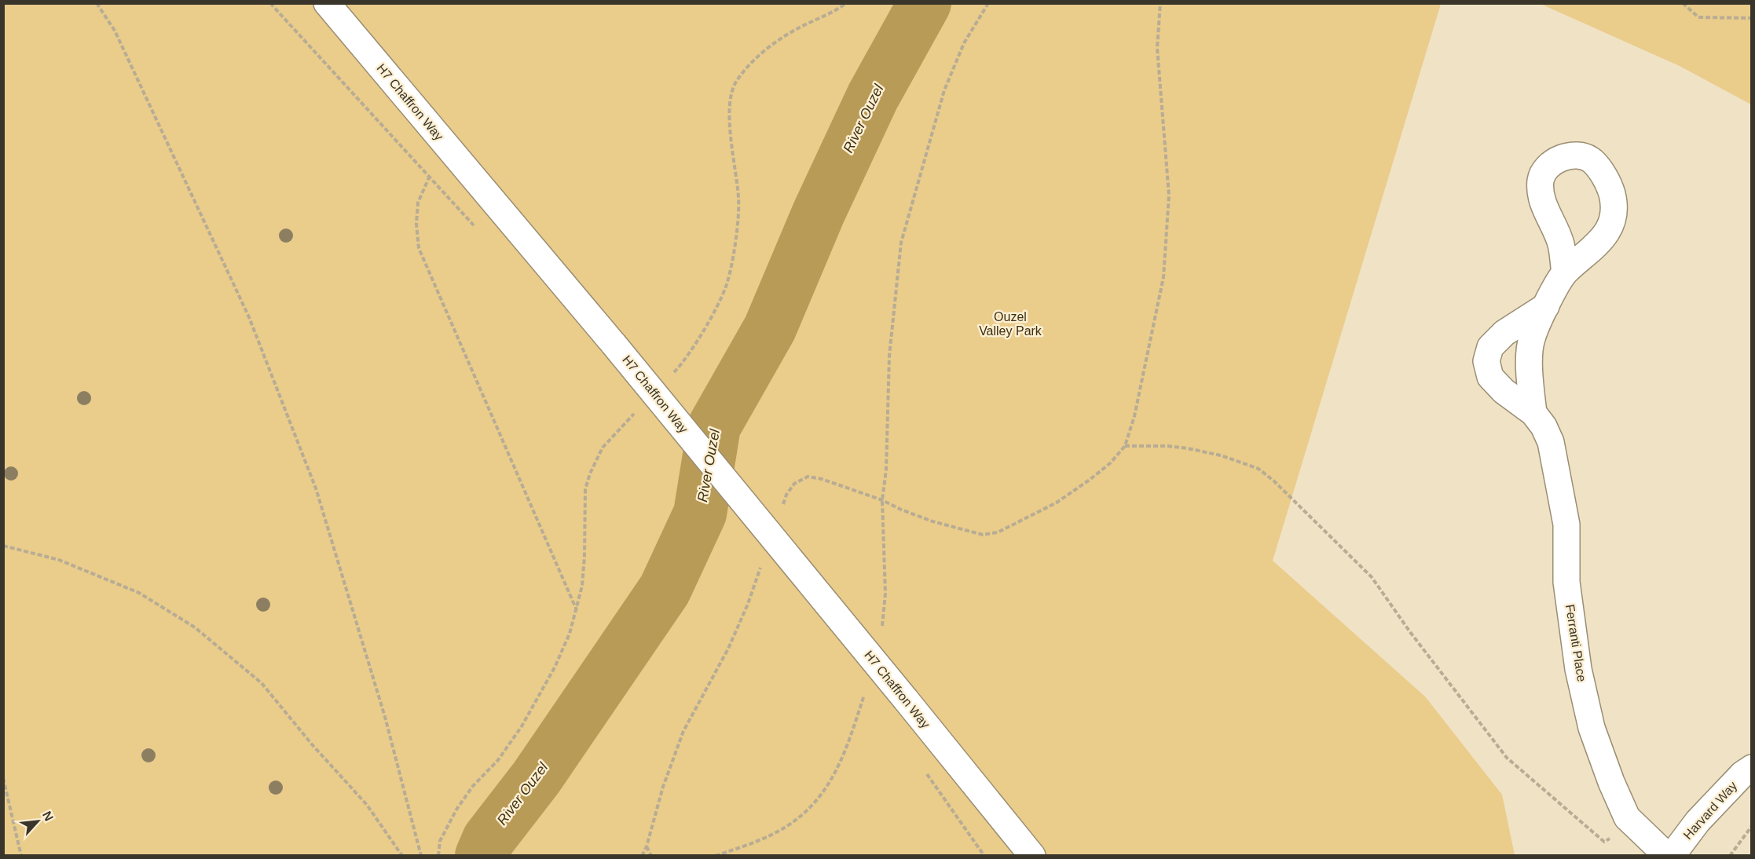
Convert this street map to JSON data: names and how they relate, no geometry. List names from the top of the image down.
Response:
{
  "streets": {
    "street": ["H7 Chaffron Way", "Ferranti Place", "Harvard Way"]
  },
  "water": ["River Ouzel"],
  "parks": ["Ouzel Valley Park"],
  "north": "top right"
}
